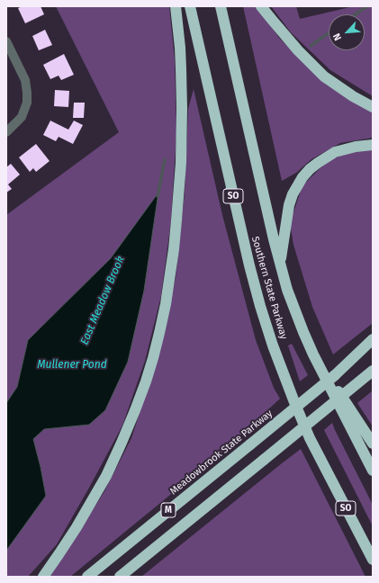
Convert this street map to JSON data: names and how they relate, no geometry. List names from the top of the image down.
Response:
{
  "streets": {
    "highway": [
      "SO",
      "Southern State Parkway",
      "Meadowbrook State Parkway",
      "M"
    ]
  },
  "water": ["East Meadow Brook", "Mullener Pond"],
  "north": "bottom left"
}
